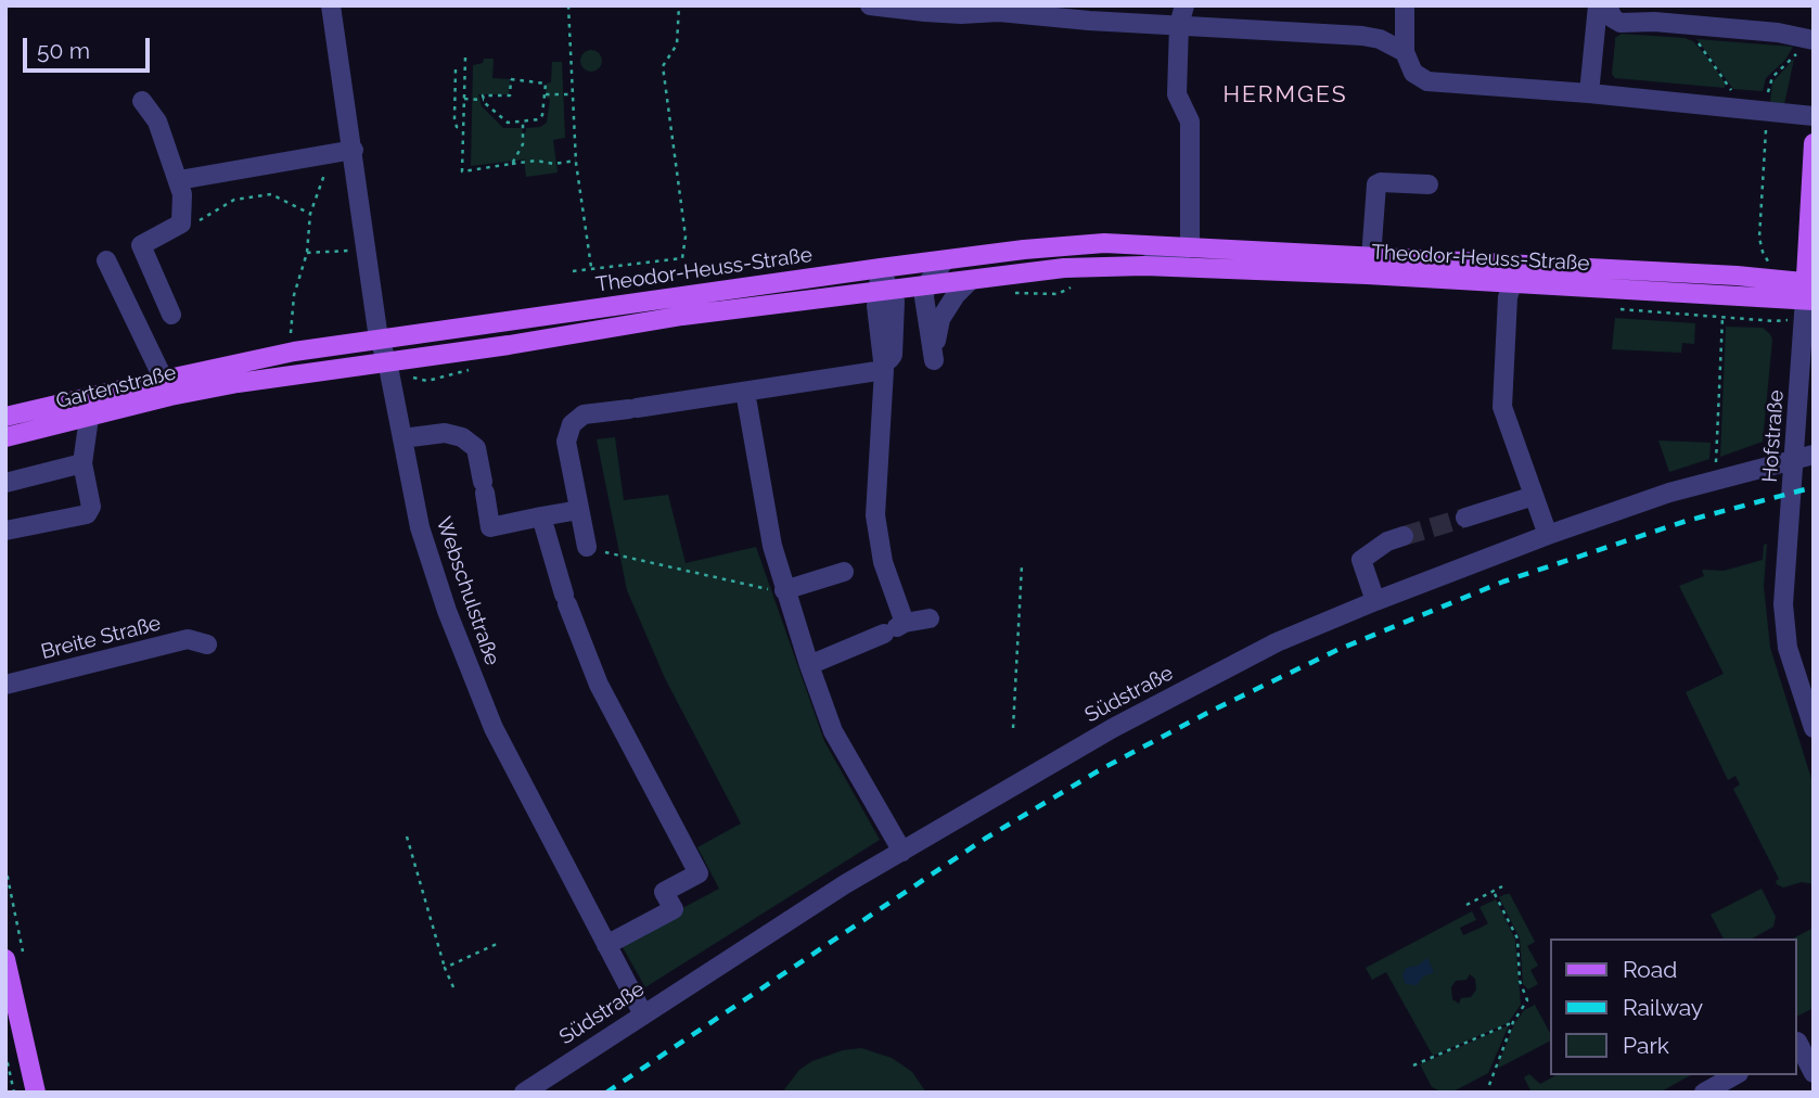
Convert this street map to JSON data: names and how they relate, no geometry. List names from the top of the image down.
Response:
{
  "streets": {
    "main road": ["Theodor-Heuss-Straße", "Gartenstraße", "Hofstraße"],
    "street": ["Webschulstraße", "Breite Straße", "Südstraße"]
  },
  "crossings": [
    ["Theodor-Heuss-Straße", "Gartenstraße"],
    ["Theodor-Heuss-Straße", "Hofstraße"],
    ["Theodor-Heuss-Straße", "Webschulstraße"],
    ["Hofstraße", "Südstraße"],
    ["Webschulstraße", "Südstraße"]
  ],
  "districts": ["HERMGES"],
  "legend": ["Road", "Railway", "Park"],
  "scale_bar": "50 m"
}
